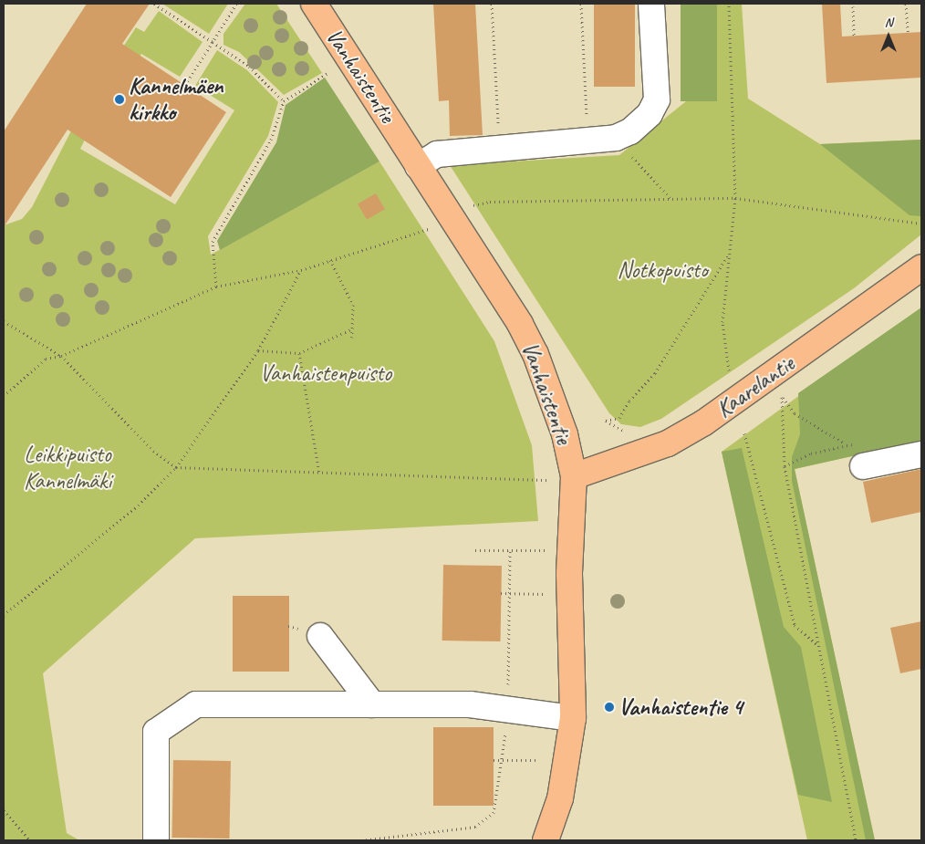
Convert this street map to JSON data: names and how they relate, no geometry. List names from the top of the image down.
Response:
{
  "streets": {
    "main road": ["Vanhaistentie", "Kaarelantie"]
  },
  "crossings": [
    ["Vanhaistentie", "Kaarelantie"]
  ],
  "parks": ["Notkopuisto", "Vanhaistenpuisto", "Leikkipuisto Kannelmäki"],
  "places": ["Kannelmäen kirkko", "Vanhaistentie 4"],
  "north": "top"
}
